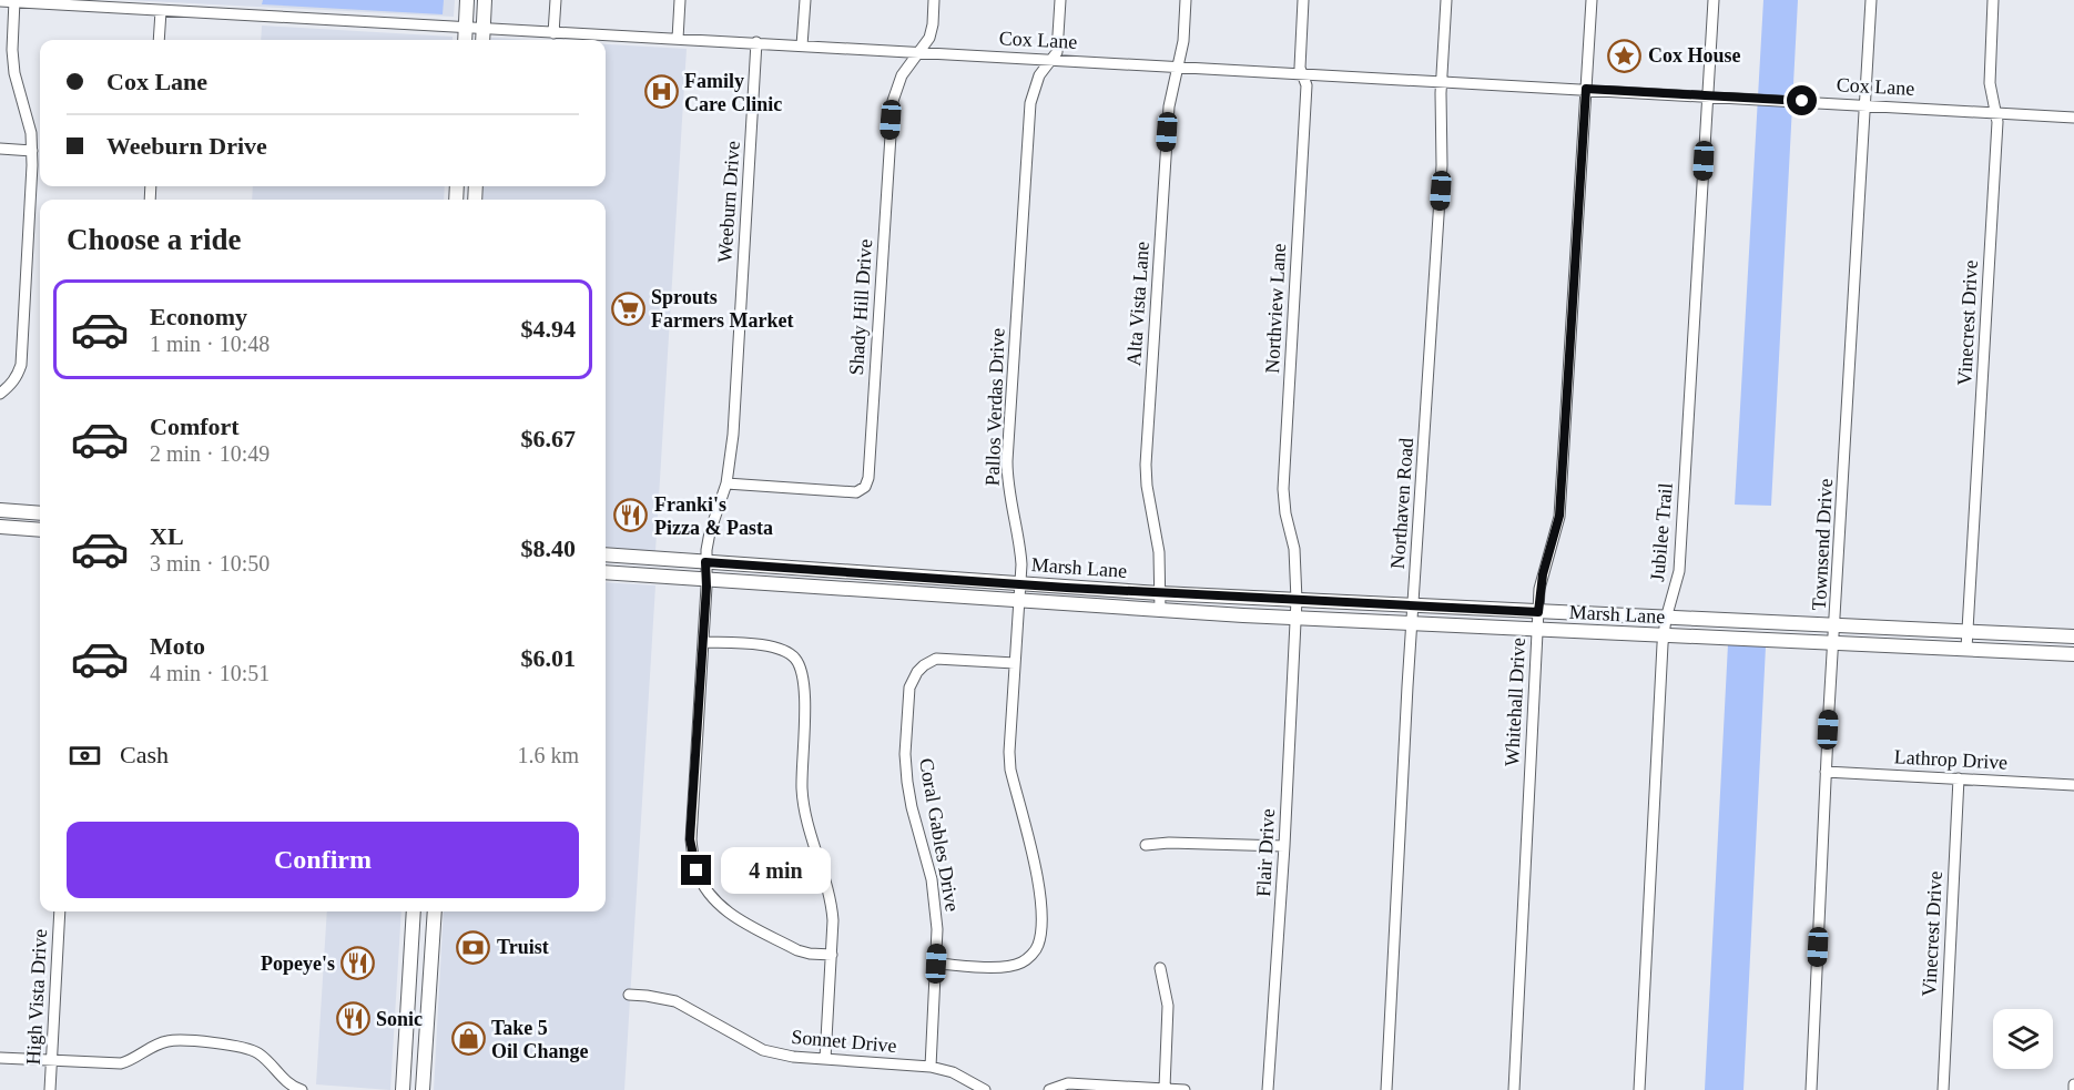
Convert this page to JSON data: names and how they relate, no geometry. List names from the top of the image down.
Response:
{
  "streets": {
    "main road": ["Marsh Lane"],
    "street": [
      "Cox Lane",
      "Weeburn Drive",
      "Alta Vista Lane",
      "Shady Hill Drive",
      "Northview Lane",
      "Vinecrest Drive",
      "Pallos Verdas Drive",
      "Northaven Road",
      "Jubilee Trail",
      "Townsend Drive",
      "Whitehall Drive",
      "Lathrop Drive",
      "Coral Gables Drive",
      "Flair Drive",
      "High Vista Drive",
      "Sonnet Drive"
    ]
  },
  "crossings": [
    ["Cox Lane", "Weeburn Drive"],
    ["Cox Lane", "Alta Vista Lane"],
    ["Cox Lane", "Shady Hill Drive"],
    ["Cox Lane", "Northview Lane"],
    ["Cox Lane", "Vinecrest Drive"],
    ["Cox Lane", "Pallos Verdas Drive"],
    ["Cox Lane", "Northaven Road"],
    ["Cox Lane", "Jubilee Trail"],
    ["Cox Lane", "Townsend Drive"],
    ["Cox Lane", "Whitehall Drive"],
    ["Weeburn Drive", "Shady Hill Drive"],
    ["Weeburn Drive", "Marsh Lane"],
    ["Alta Vista Lane", "Marsh Lane"],
    ["Northview Lane", "Marsh Lane"],
    ["Northview Lane", "Flair Drive"],
    ["Vinecrest Drive", "Marsh Lane"],
    ["Vinecrest Drive", "Lathrop Drive"],
    ["Pallos Verdas Drive", "Marsh Lane"],
    ["Pallos Verdas Drive", "Coral Gables Drive"],
    ["Northaven Road", "Marsh Lane"],
    ["Jubilee Trail", "Marsh Lane"],
    ["Townsend Drive", "Marsh Lane"],
    ["Townsend Drive", "Lathrop Drive"],
    ["Marsh Lane", "Whitehall Drive"],
    ["Marsh Lane", "Flair Drive"],
    ["Coral Gables Drive", "Sonnet Drive"]
  ],
  "places": {
    "place": ["Cox House"],
    "hospital": ["Family Care Clinic"],
    "supermarket": ["Sprouts Farmers Market"],
    "restaurant": ["Franki's Pizza & Pasta", "Popeye's", "Sonic"],
    "bank": ["Truist"],
    "shop": ["Take 5 Oil Change"]
  },
  "page": {
    "banner": ["Cox Lane", "Weeburn Drive"],
    "heading": "Choose a ride",
    "list": [
      {
        "name": "Economy",
        "note": "1 min · 10:48",
        "value": "$4.94"
      },
      {
        "name": "Comfort",
        "note": "2 min · 10:49",
        "value": "$6.67"
      },
      {
        "name": "XL",
        "note": "3 min · 10:50",
        "value": "$8.40"
      },
      {
        "name": "Moto",
        "note": "4 min · 10:51",
        "value": "$6.01"
      }
    ],
    "pay": ["Cash", "1.6 km"],
    "buttons": "Confirm",
    "bubble": "4 min"
  }
}
